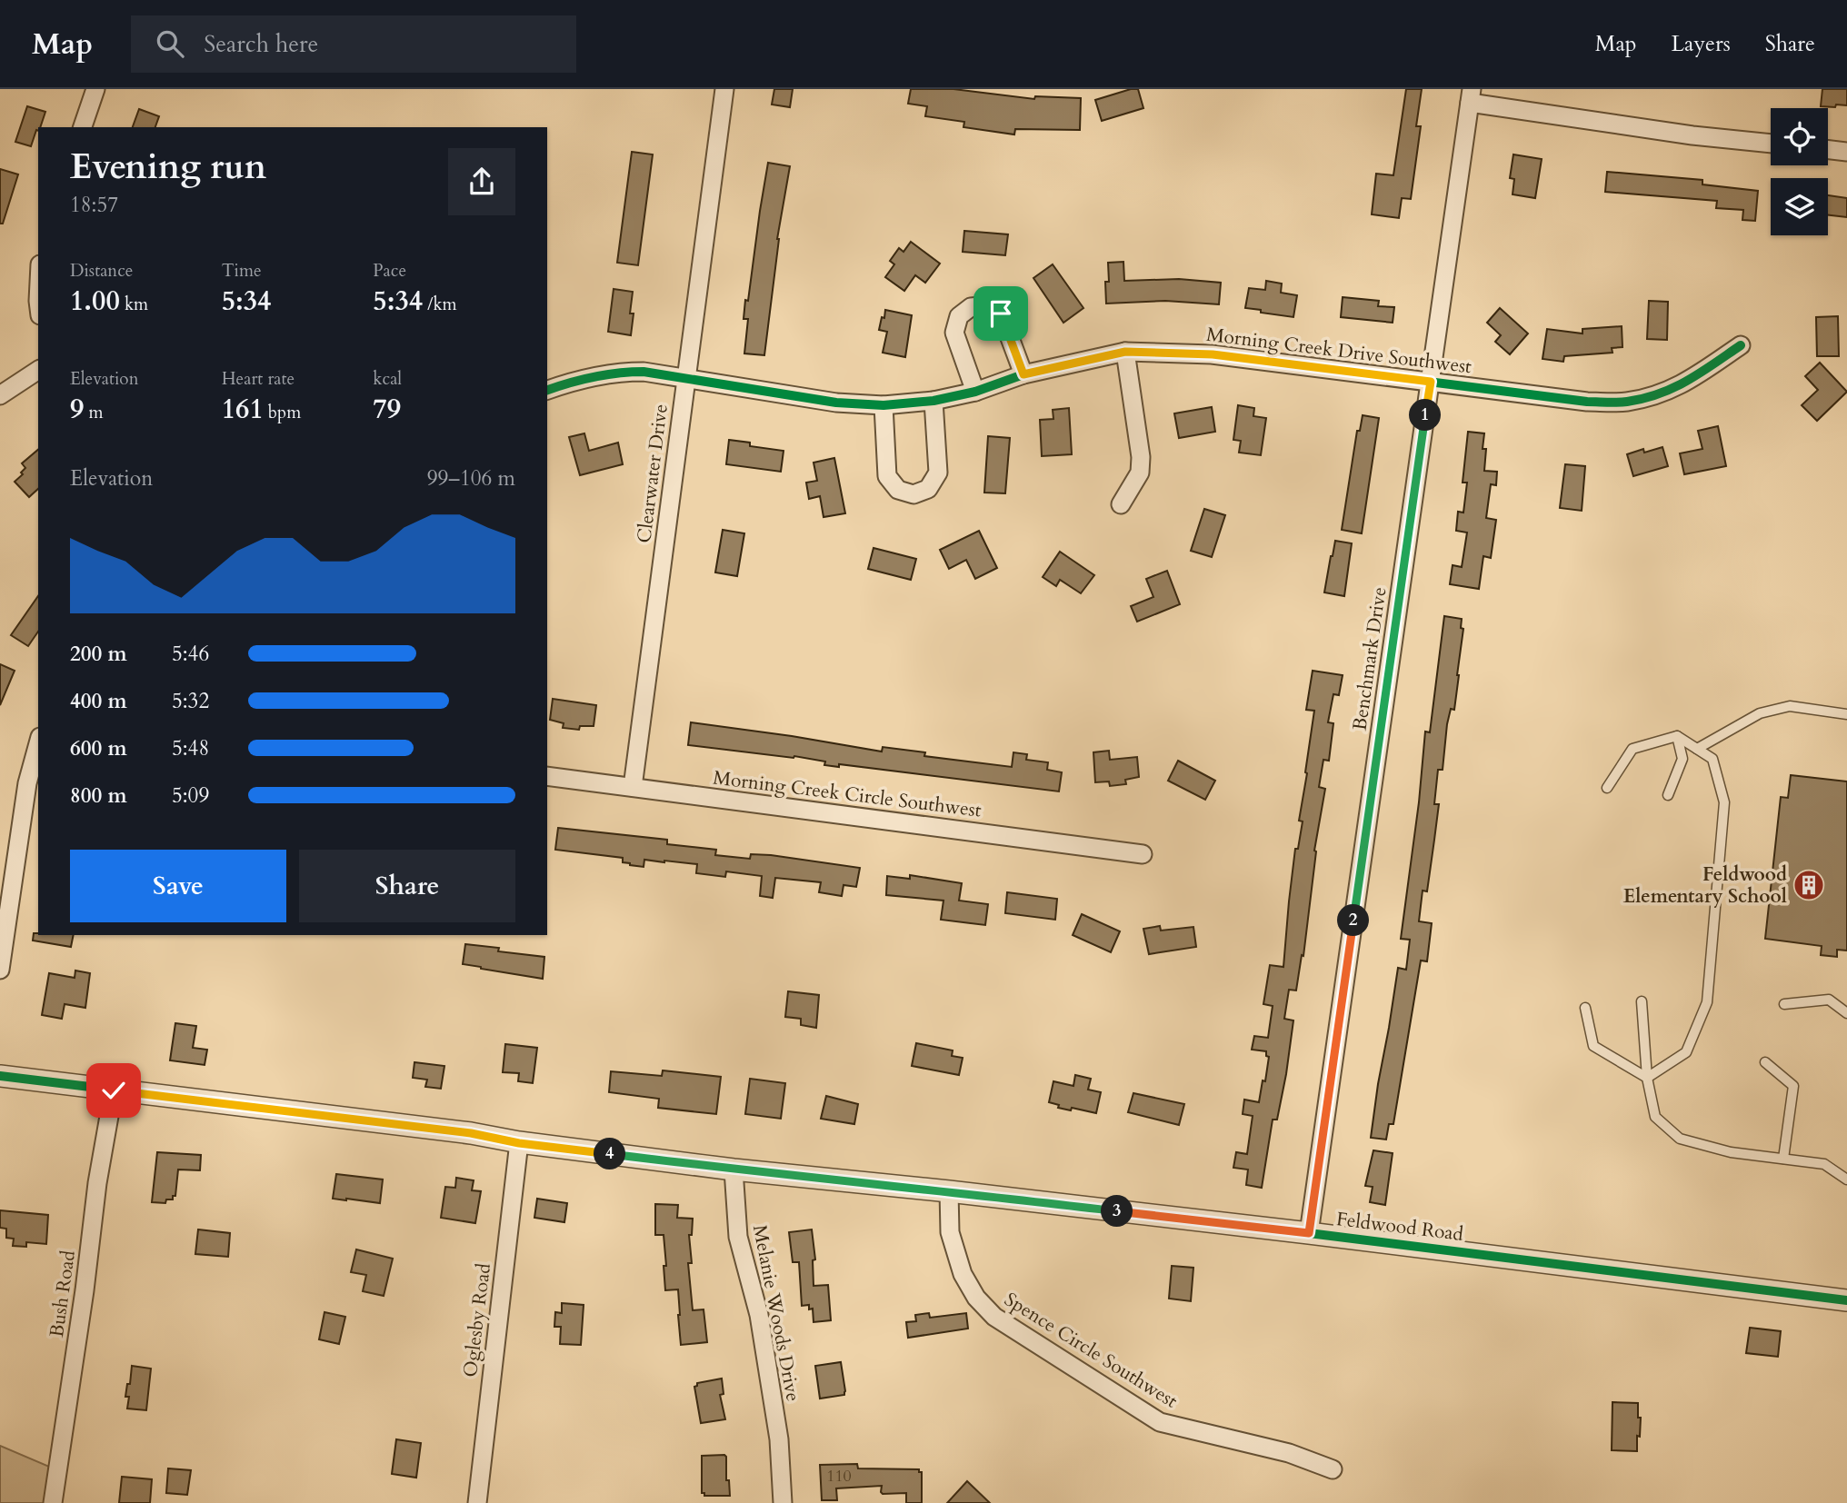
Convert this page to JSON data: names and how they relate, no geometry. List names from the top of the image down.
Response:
{
  "streets": {
    "street": [
      "Morning Creek Drive Southwest",
      "Clearwater Drive",
      "Benchmark Drive",
      "Morning Creek Circle Southwest",
      "Feldwood Road",
      "Bush Road",
      "Melanie Woods Drive",
      "Oglesby Road",
      "Spence Circle Southwest"
    ]
  },
  "crossings": [
    ["Morning Creek Drive Southwest", "Clearwater Drive"],
    ["Morning Creek Drive Southwest", "Benchmark Drive"],
    ["Clearwater Drive", "Morning Creek Circle Southwest"],
    ["Benchmark Drive", "Feldwood Road"],
    ["Feldwood Road", "Bush Road"],
    ["Feldwood Road", "Melanie Woods Drive"],
    ["Feldwood Road", "Oglesby Road"],
    ["Feldwood Road", "Spence Circle Southwest"]
  ],
  "places": {
    "building": ["Feldwood Elementary School"]
  },
  "house_numbers": ["110"],
  "page": {
    "header": "Map",
    "search": "Search here",
    "nav": ["Map", "Layers", "Share"],
    "heading": ["Evening run", "18:57"],
    "stats": [
      ["Distance", "1.00 km"],
      ["Time", "5:34"],
      ["Pace", "5:34 /km"],
      ["Elevation", "9 m"],
      ["Heart rate", "161 bpm"],
      ["kcal", "79"]
    ],
    "pins": [
      "1",
      "2",
      "4",
      "3"
    ],
    "chart": ["Elevation", "99–106 m"],
    "list": [
      {
        "name": "200 m",
        "note": "5:46"
      },
      {
        "name": "400 m",
        "note": "5:32"
      },
      {
        "name": "600 m",
        "note": "5:48"
      },
      {
        "name": "800 m",
        "note": "5:09"
      }
    ],
    "buttons": ["Save", "Share"]
  }
}
